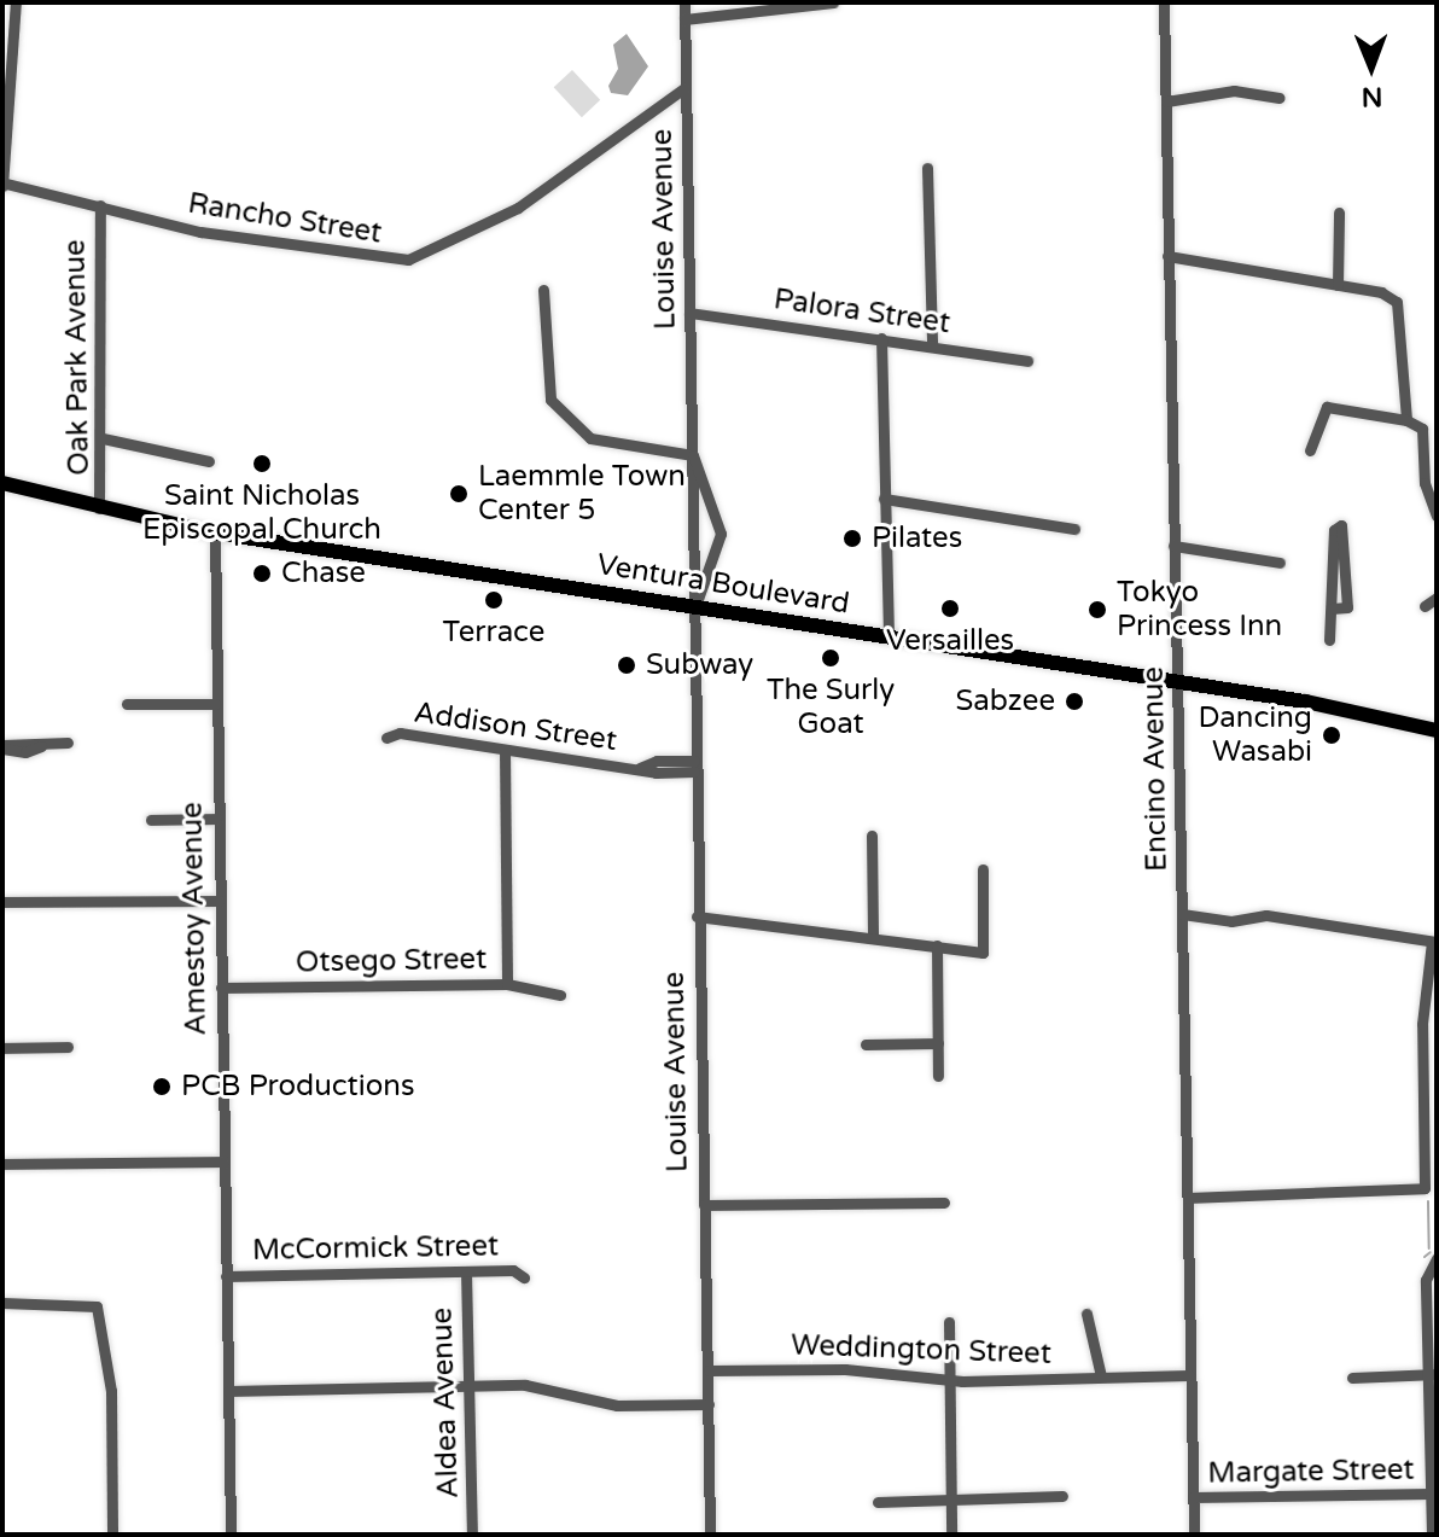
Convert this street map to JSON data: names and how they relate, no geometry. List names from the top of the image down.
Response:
{
  "streets": {
    "main road": ["Ventura Boulevard"],
    "street": [
      "Rancho Street",
      "Louise Avenue",
      "Palora Street",
      "Oak Park Avenue",
      "Addison Street",
      "Encino Avenue",
      "Amestoy Avenue",
      "Otsego Street",
      "McCormick Street",
      "Weddington Street",
      "Aldea Avenue",
      "Margate Street"
    ]
  },
  "crossings": [
    ["Rancho Street", "Louise Avenue"],
    ["Rancho Street", "Oak Park Avenue"],
    ["Louise Avenue", "Palora Street"],
    ["Louise Avenue", "Ventura Boulevard"],
    ["Louise Avenue", "Addison Street"],
    ["Louise Avenue", "Weddington Street"],
    ["Oak Park Avenue", "Ventura Boulevard"],
    ["Ventura Boulevard", "Encino Avenue"],
    ["Ventura Boulevard", "Amestoy Avenue"],
    ["Encino Avenue", "Weddington Street"],
    ["Encino Avenue", "Margate Street"],
    ["Amestoy Avenue", "Otsego Street"],
    ["Amestoy Avenue", "McCormick Street"],
    ["McCormick Street", "Aldea Avenue"]
  ],
  "places": [
    "Saint Nicholas Episcopal Church",
    "Laemmle Town Center 5",
    "Pilates",
    "Chase",
    "Terrace",
    "Versailles",
    "Tokyo Princess Inn",
    "The Surly Goat",
    "Subway",
    "Sabzee",
    "Dancing Wasabi",
    "PCB Productions"
  ],
  "north": "bottom"
}
